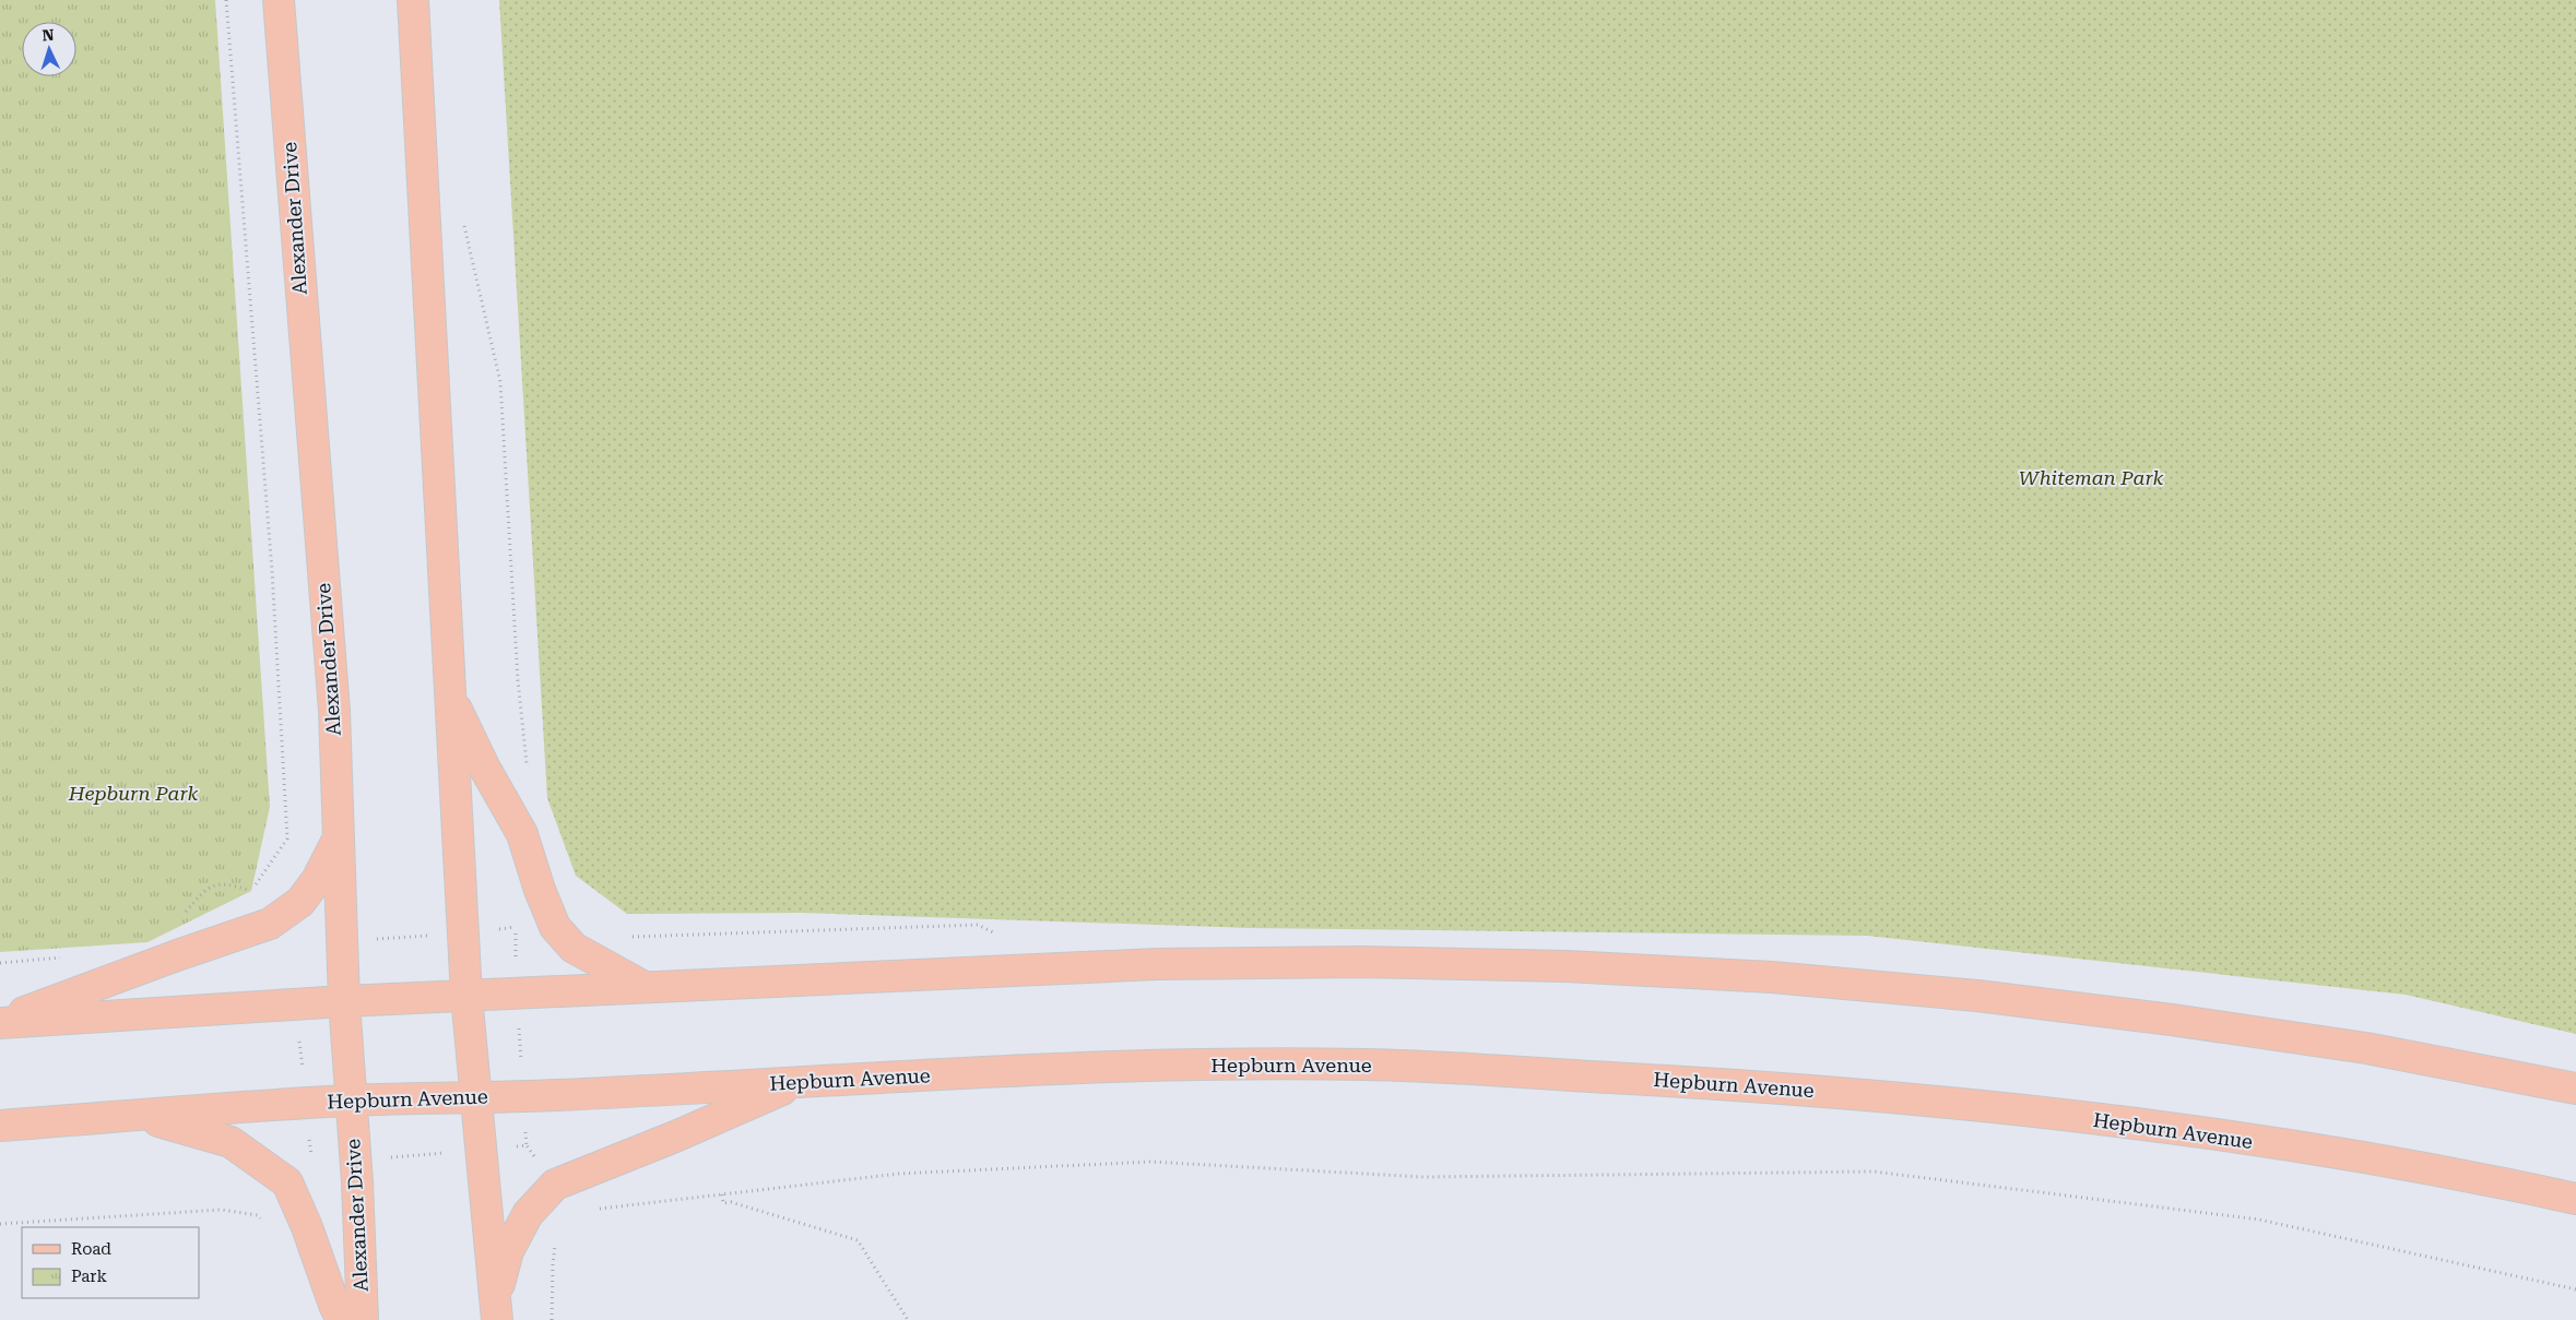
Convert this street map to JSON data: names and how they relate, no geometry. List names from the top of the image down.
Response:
{
  "streets": {
    "main road": ["Alexander Drive", "Hepburn Avenue"]
  },
  "crossings": [
    ["Alexander Drive", "Hepburn Avenue"]
  ],
  "parks": ["Whiteman Park", "Hepburn Park"],
  "legend": ["Road", "Park"],
  "north": "top"
}
